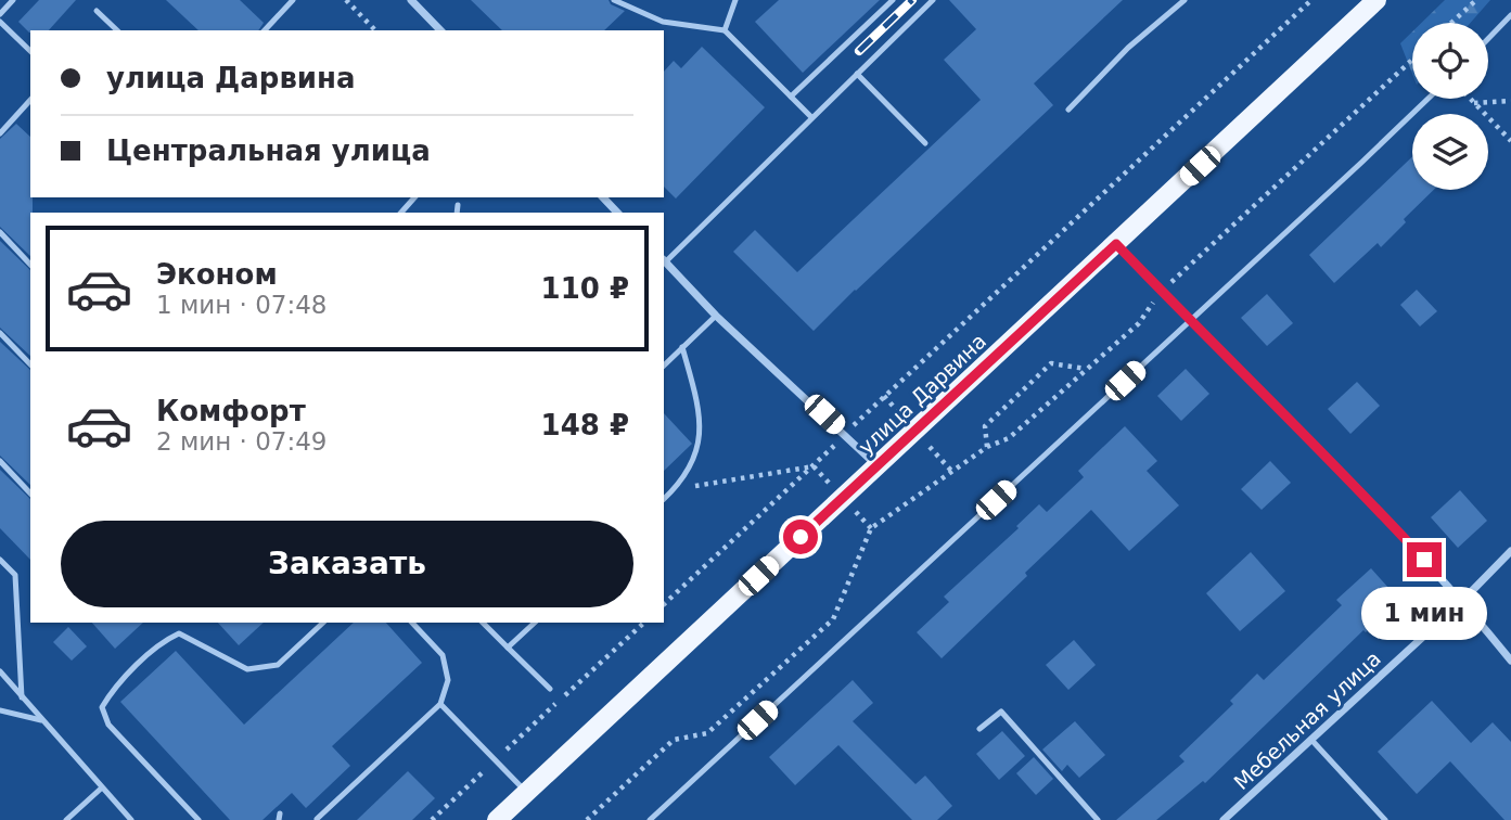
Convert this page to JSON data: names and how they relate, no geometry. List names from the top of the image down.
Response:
{
  "streets": {
    "main road": ["улица Дарвина"],
    "street": ["Мебельная улица"]
  },
  "page": {
    "banner": ["улица Дарвина", "Центральная улица"],
    "list": [
      {
        "name": "Эконом",
        "note": "1 мин · 07:48",
        "value": "110 ₽"
      },
      {
        "name": "Комфорт",
        "note": "2 мин · 07:49",
        "value": "148 ₽"
      }
    ],
    "buttons": "Заказать",
    "bubble": "1 мин"
  }
}
